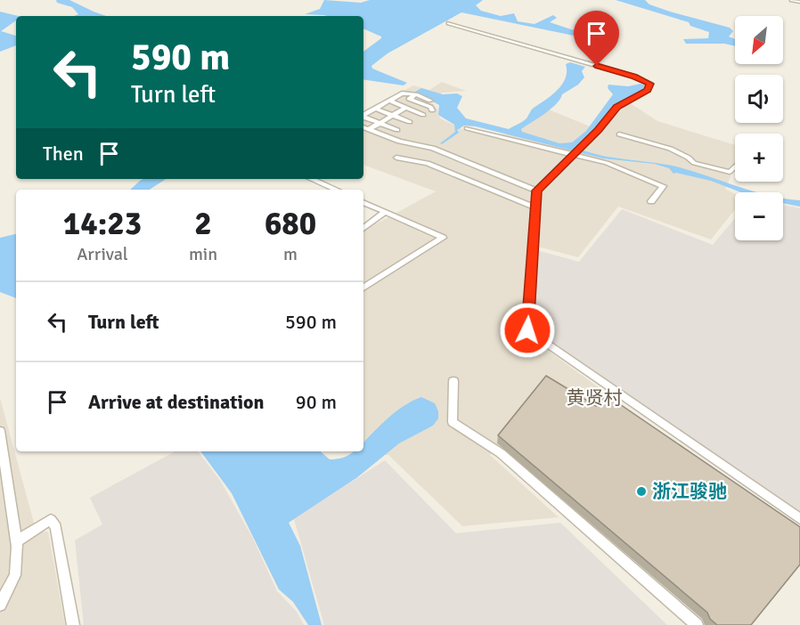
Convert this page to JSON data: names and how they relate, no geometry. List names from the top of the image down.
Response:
{
  "districts": ["黄贤村"],
  "places": ["浙江骏驰"],
  "north": "bottom left",
  "page": {
    "map_buttons": ["+", "−"],
    "turn": ["590 m", "Turn left"],
    "then": "Then",
    "eta": [
      "14:23",
      "Arrival",
      "2",
      "min",
      "680",
      "m"
    ],
    "list": [
      {
        "name": "Turn left",
        "value": "590 m"
      },
      {
        "name": "Arrive at destination",
        "value": "90 m"
      }
    ]
  }
}
